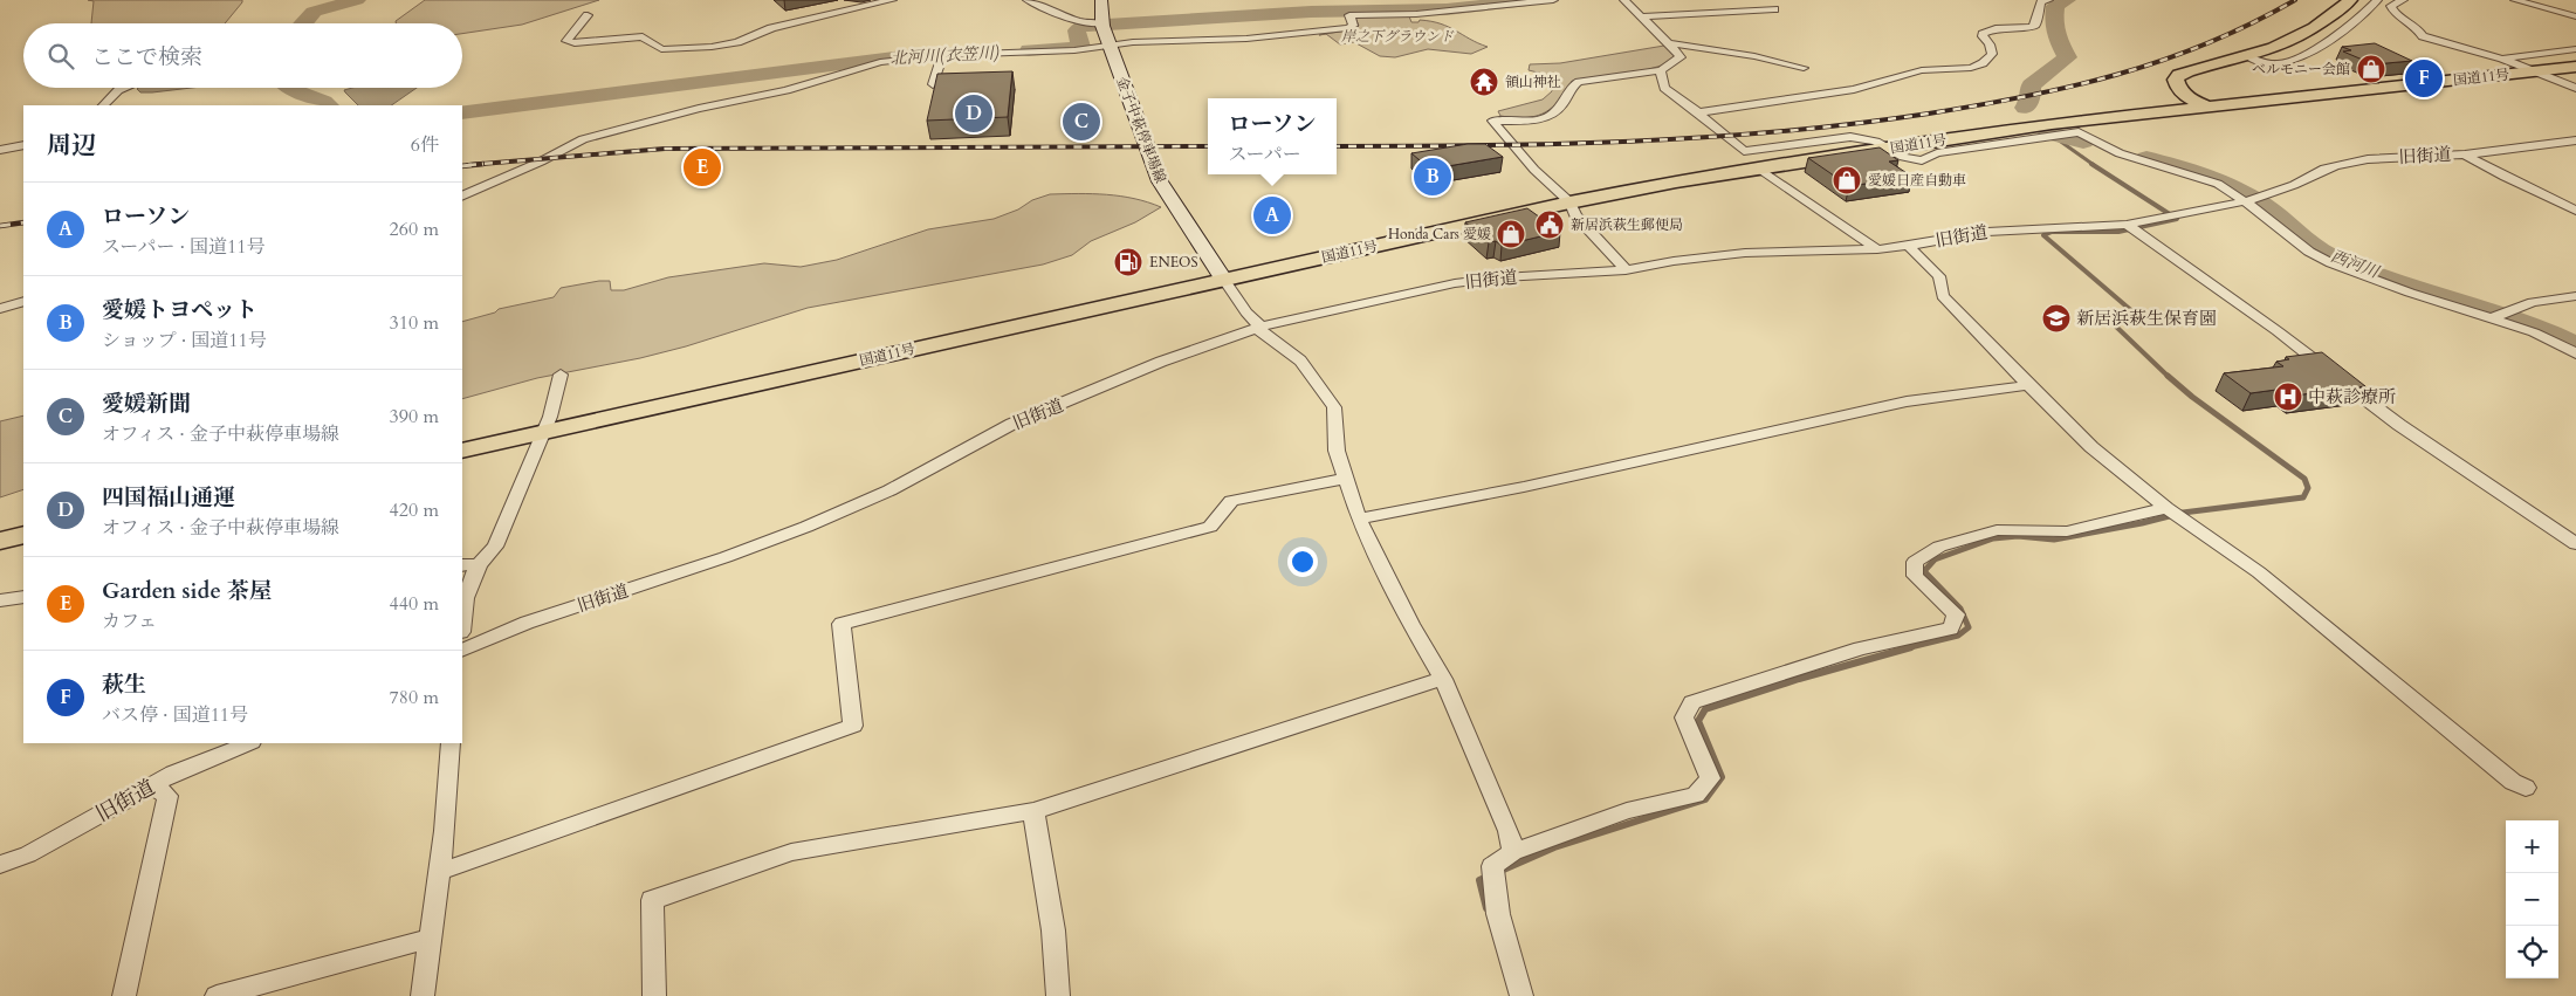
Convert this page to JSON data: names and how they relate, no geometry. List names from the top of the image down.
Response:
{
  "streets": {
    "highway": ["国道11号"],
    "main road": ["金子中萩停車場線"],
    "street": ["旧街道"]
  },
  "crossings": [
    ["国道11号", "金子中萩停車場線"]
  ],
  "water": ["北河川(衣笠川)", "西河川"],
  "parks": ["岸之下グラウンド"],
  "places": {
    "shop": ["ベルモニー会館", "愛媛日産自動車", "Honda Cars 愛媛"],
    "temple": ["領山神社"],
    "public building": ["新居浜萩生郵便局"],
    "fuel station": ["ENEOS"],
    "school or university": ["新居浜萩生保育園"],
    "hospital": ["中萩診療所"]
  },
  "page": {
    "search": "ここで検索",
    "pins": [
      "F",
      "D",
      "C",
      "E",
      "B",
      "A"
    ],
    "popup": ["ローソン", "スーパー"],
    "heading": ["周辺", "6件"],
    "list": [
      {
        "mark": "A",
        "name": "ローソン",
        "note": "スーパー · 国道11号",
        "value": "260 m"
      },
      {
        "mark": "B",
        "name": "愛媛トヨペット",
        "note": "ショップ · 国道11号",
        "value": "310 m"
      },
      {
        "mark": "C",
        "name": "愛媛新聞",
        "note": "オフィス · 金子中萩停車場線",
        "value": "390 m"
      },
      {
        "mark": "D",
        "name": "四国福山通運",
        "note": "オフィス · 金子中萩停車場線",
        "value": "420 m"
      },
      {
        "mark": "E",
        "name": "Garden side 茶屋",
        "note": "カフェ",
        "value": "440 m"
      },
      {
        "mark": "F",
        "name": "萩生",
        "note": "バス停 · 国道11号",
        "value": "780 m"
      }
    ],
    "map_buttons": ["+", "−"]
  }
}
